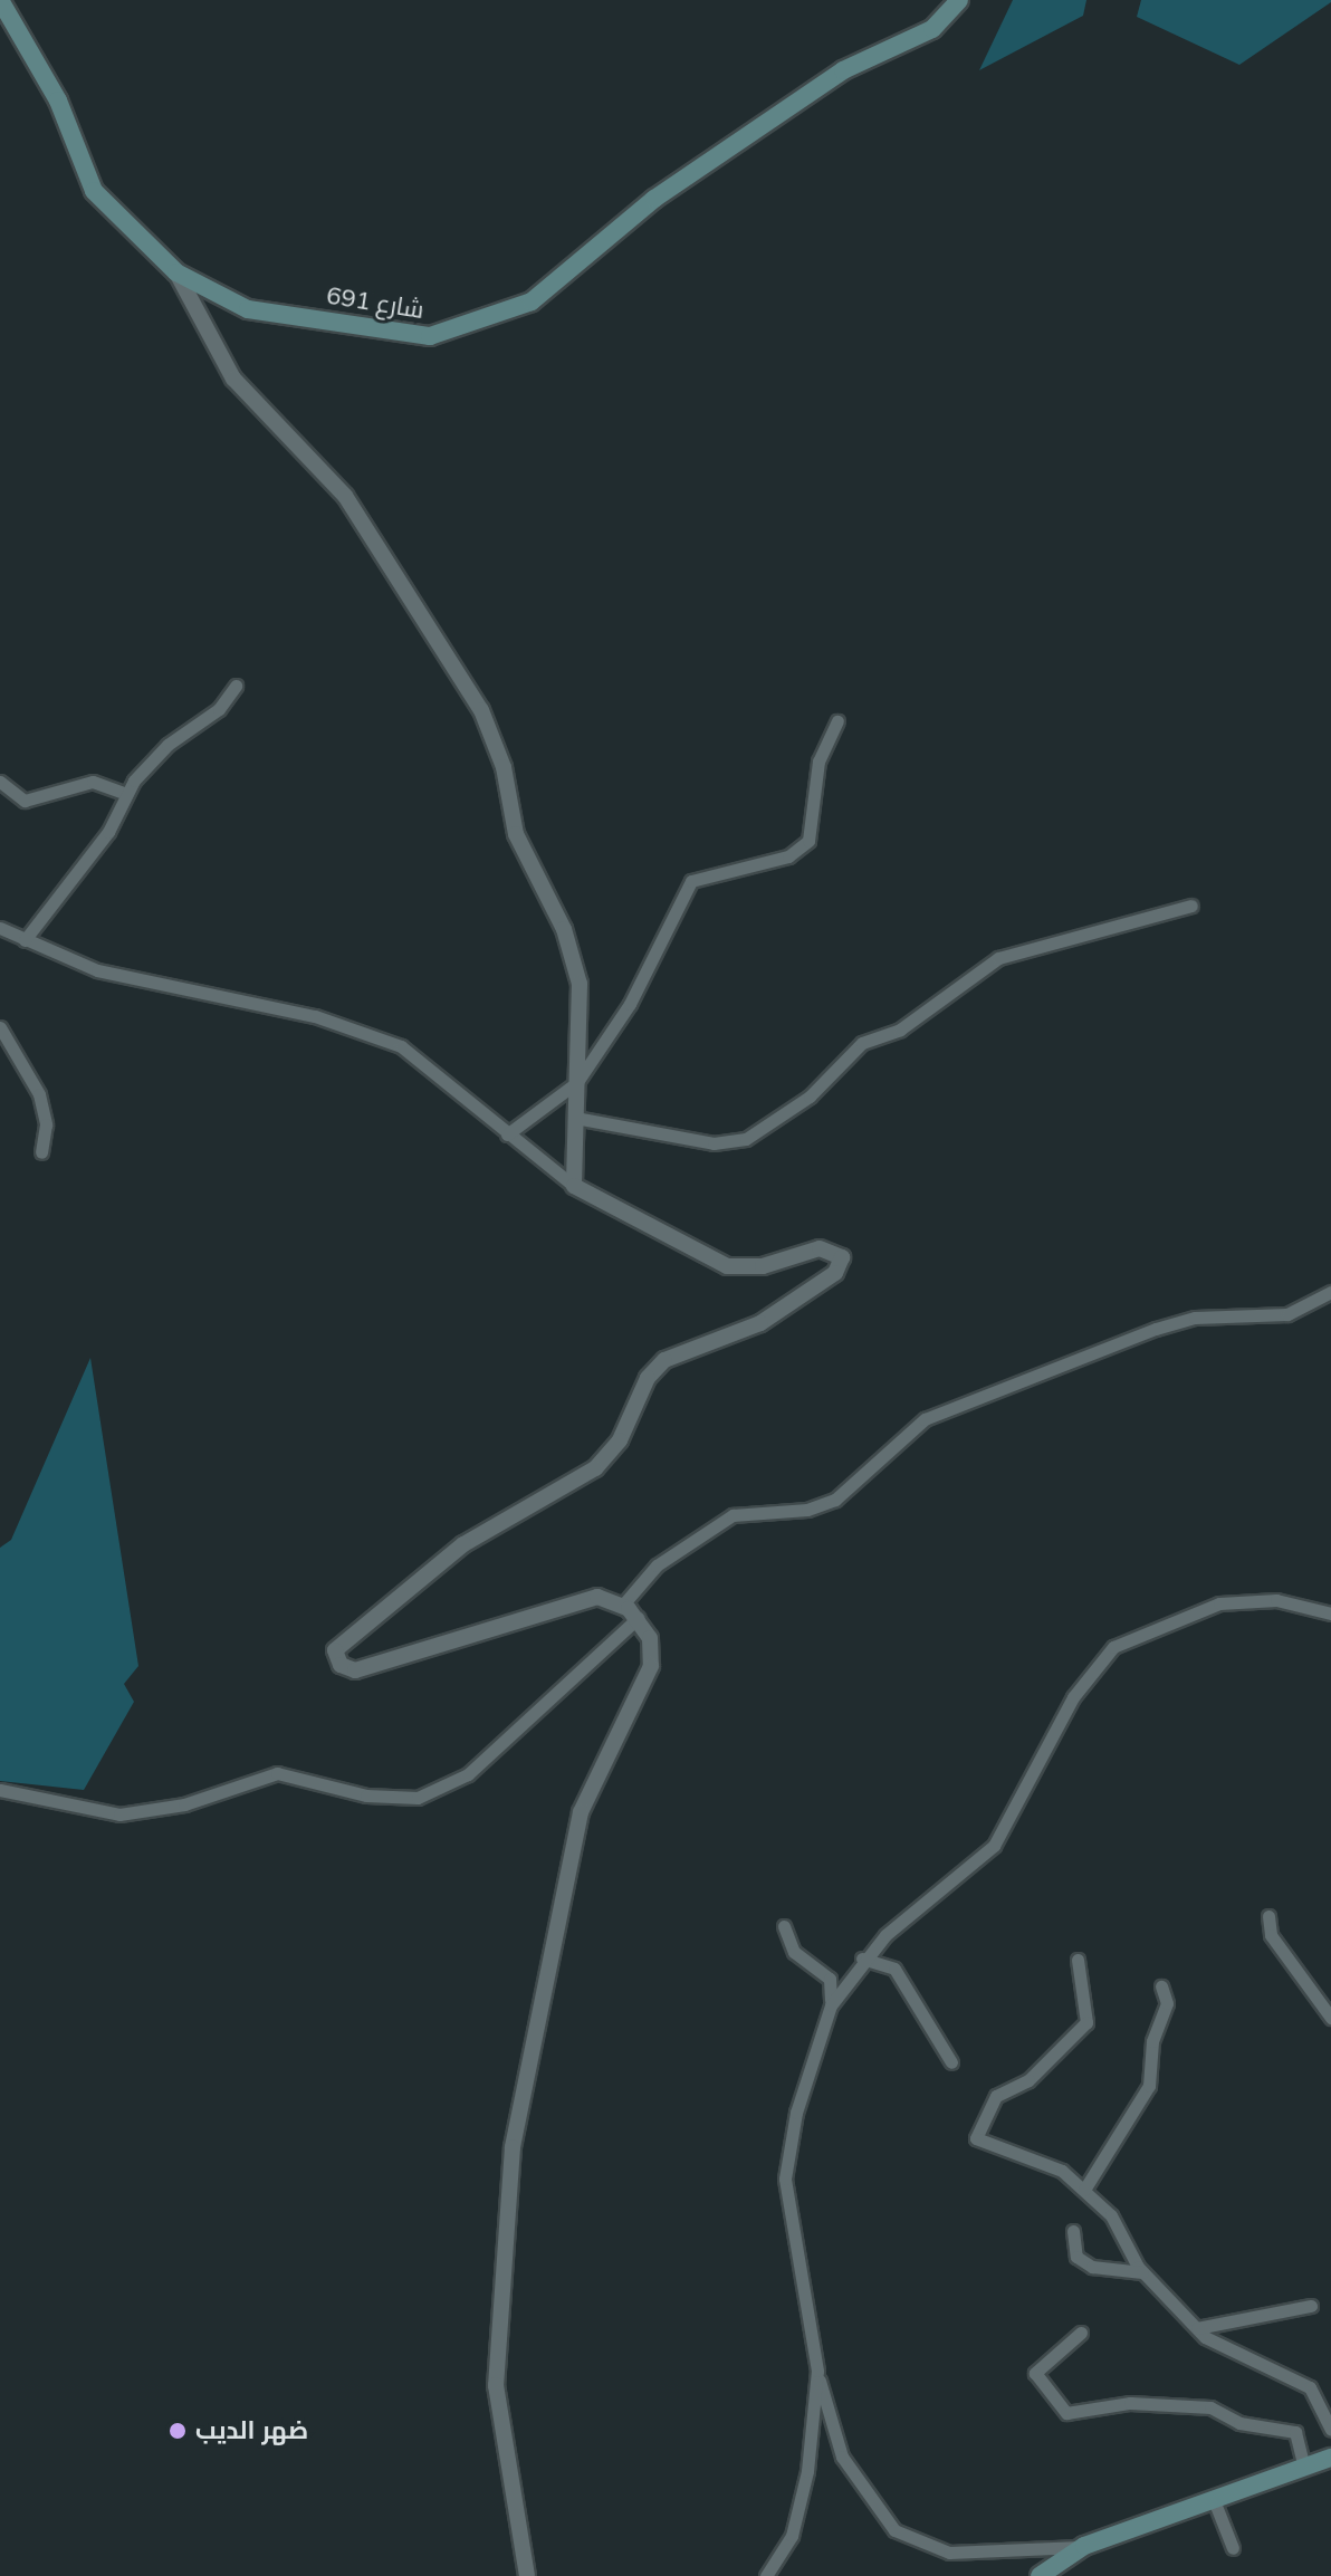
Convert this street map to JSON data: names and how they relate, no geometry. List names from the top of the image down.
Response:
{
  "streets": {
    "main road": ["شارع 691"]
  },
  "places": ["ضهر الديب"]
}
